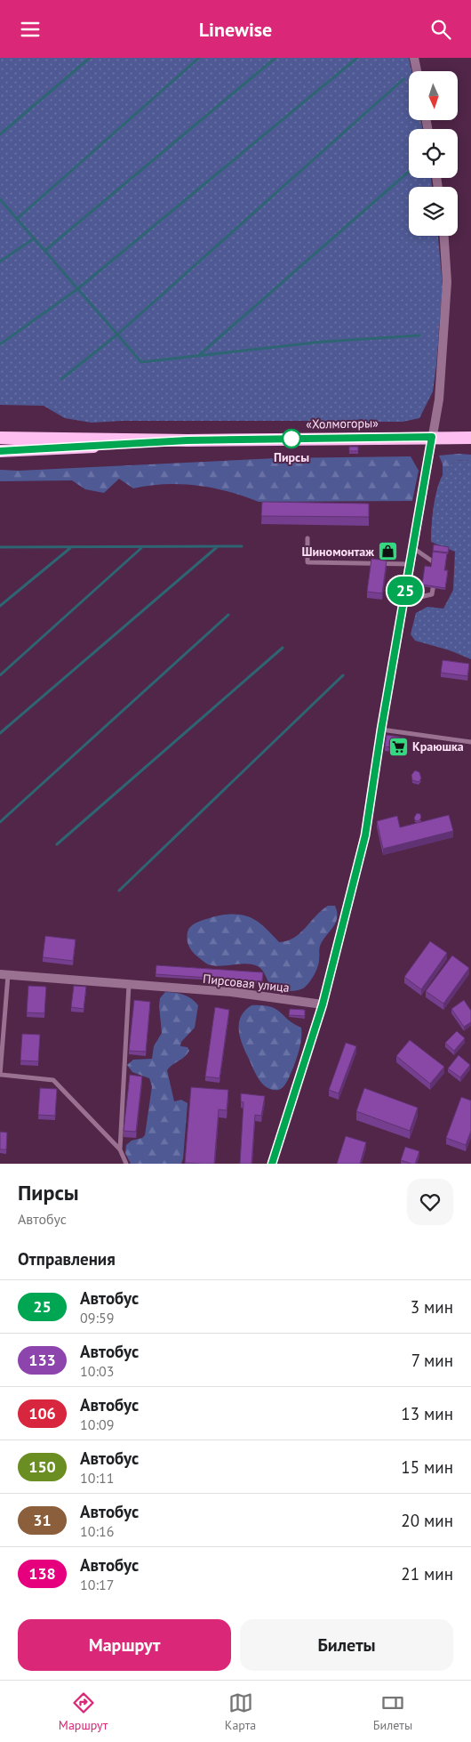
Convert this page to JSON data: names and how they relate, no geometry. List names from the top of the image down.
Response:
{
  "streets": {
    "highway": ["«Холмогоры»"],
    "street": ["Пирсовая улица"]
  },
  "places": {
    "other": ["Пирсы"],
    "shop": ["Шиномонтаж"],
    "supermarket": ["Краюшка"]
  },
  "lines": ["bus line 25"],
  "north": "bottom",
  "page": {
    "header": "Linewise",
    "on_map": "25",
    "heading": [
      ["Пирсы", "Автобус"],
      "Отправления"
    ],
    "list": [
      {
        "mark": "25",
        "name": "Автобус",
        "note": "09:59",
        "value": "3 мин"
      },
      {
        "mark": "133",
        "name": "Автобус",
        "note": "10:03",
        "value": "7 мин"
      },
      {
        "mark": "106",
        "name": "Автобус",
        "note": "10:09",
        "value": "13 мин"
      },
      {
        "mark": "150",
        "name": "Автобус",
        "note": "10:11",
        "value": "15 мин"
      },
      {
        "mark": "31",
        "name": "Автобус",
        "note": "10:16",
        "value": "20 мин"
      },
      {
        "mark": "138",
        "name": "Автобус",
        "note": "10:17",
        "value": "21 мин"
      }
    ],
    "buttons": ["Маршрут", "Билеты"],
    "tabs": ["Маршрут", "Карта", "Билеты"]
  }
}
